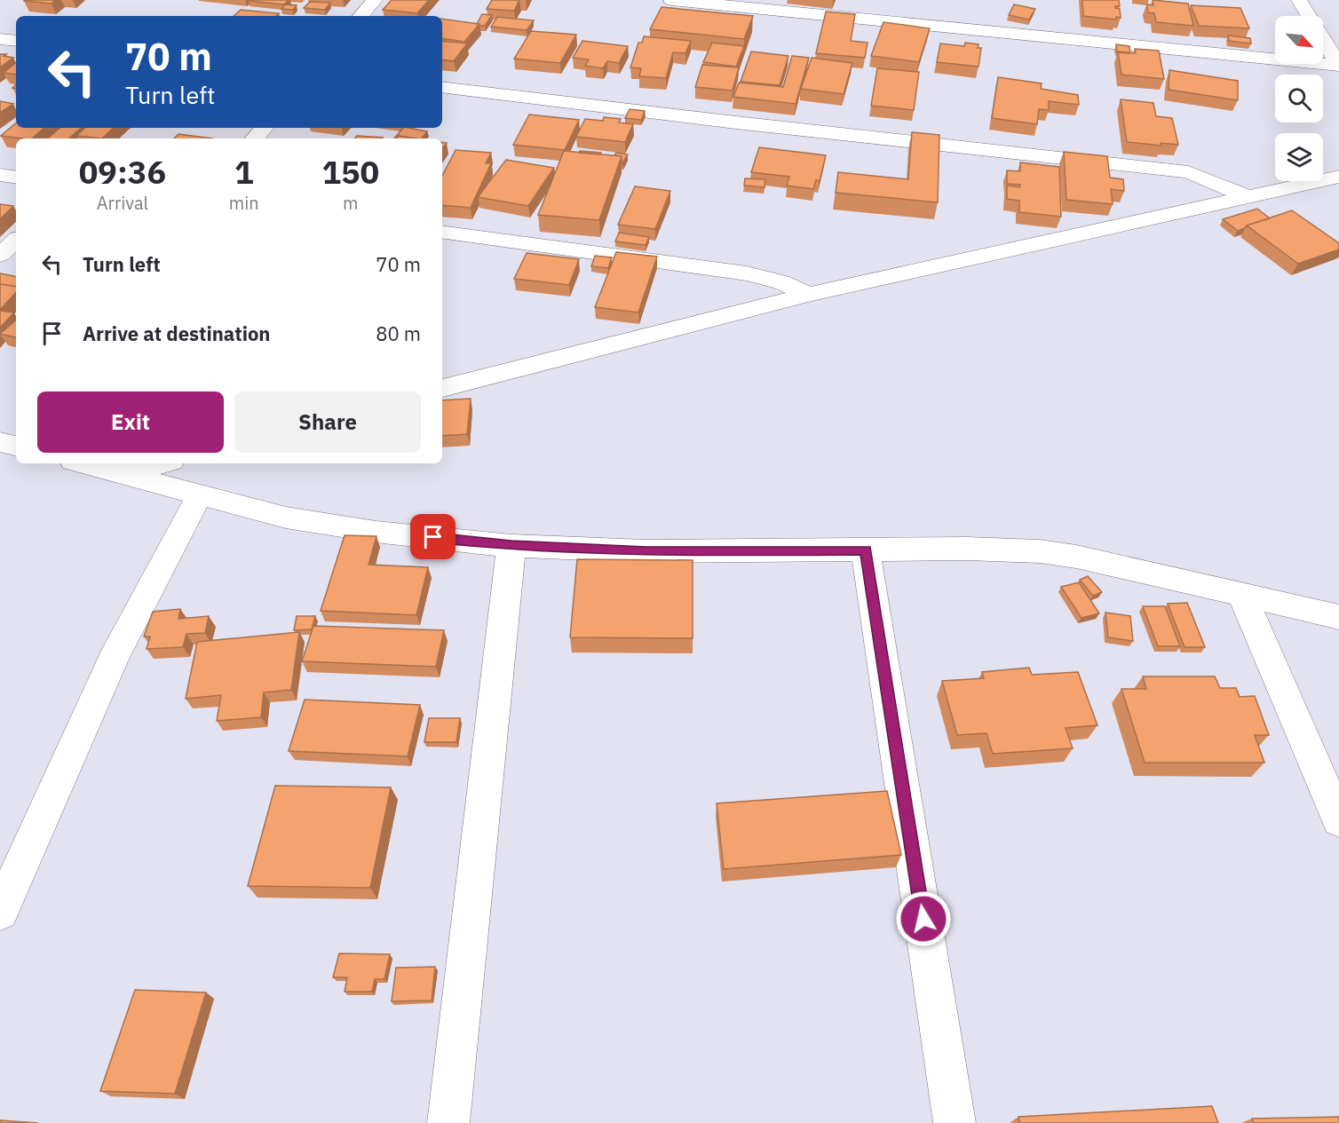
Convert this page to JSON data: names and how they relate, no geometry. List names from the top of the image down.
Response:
{
  "north": "bottom right",
  "page": {
    "turn": ["70 m", "Turn left"],
    "eta": [
      "09:36",
      "Arrival",
      "1",
      "min",
      "150",
      "m"
    ],
    "list": [
      {
        "name": "Turn left",
        "value": "70 m"
      },
      {
        "name": "Arrive at destination",
        "value": "80 m"
      }
    ],
    "buttons": ["Exit", "Share"]
  }
}
